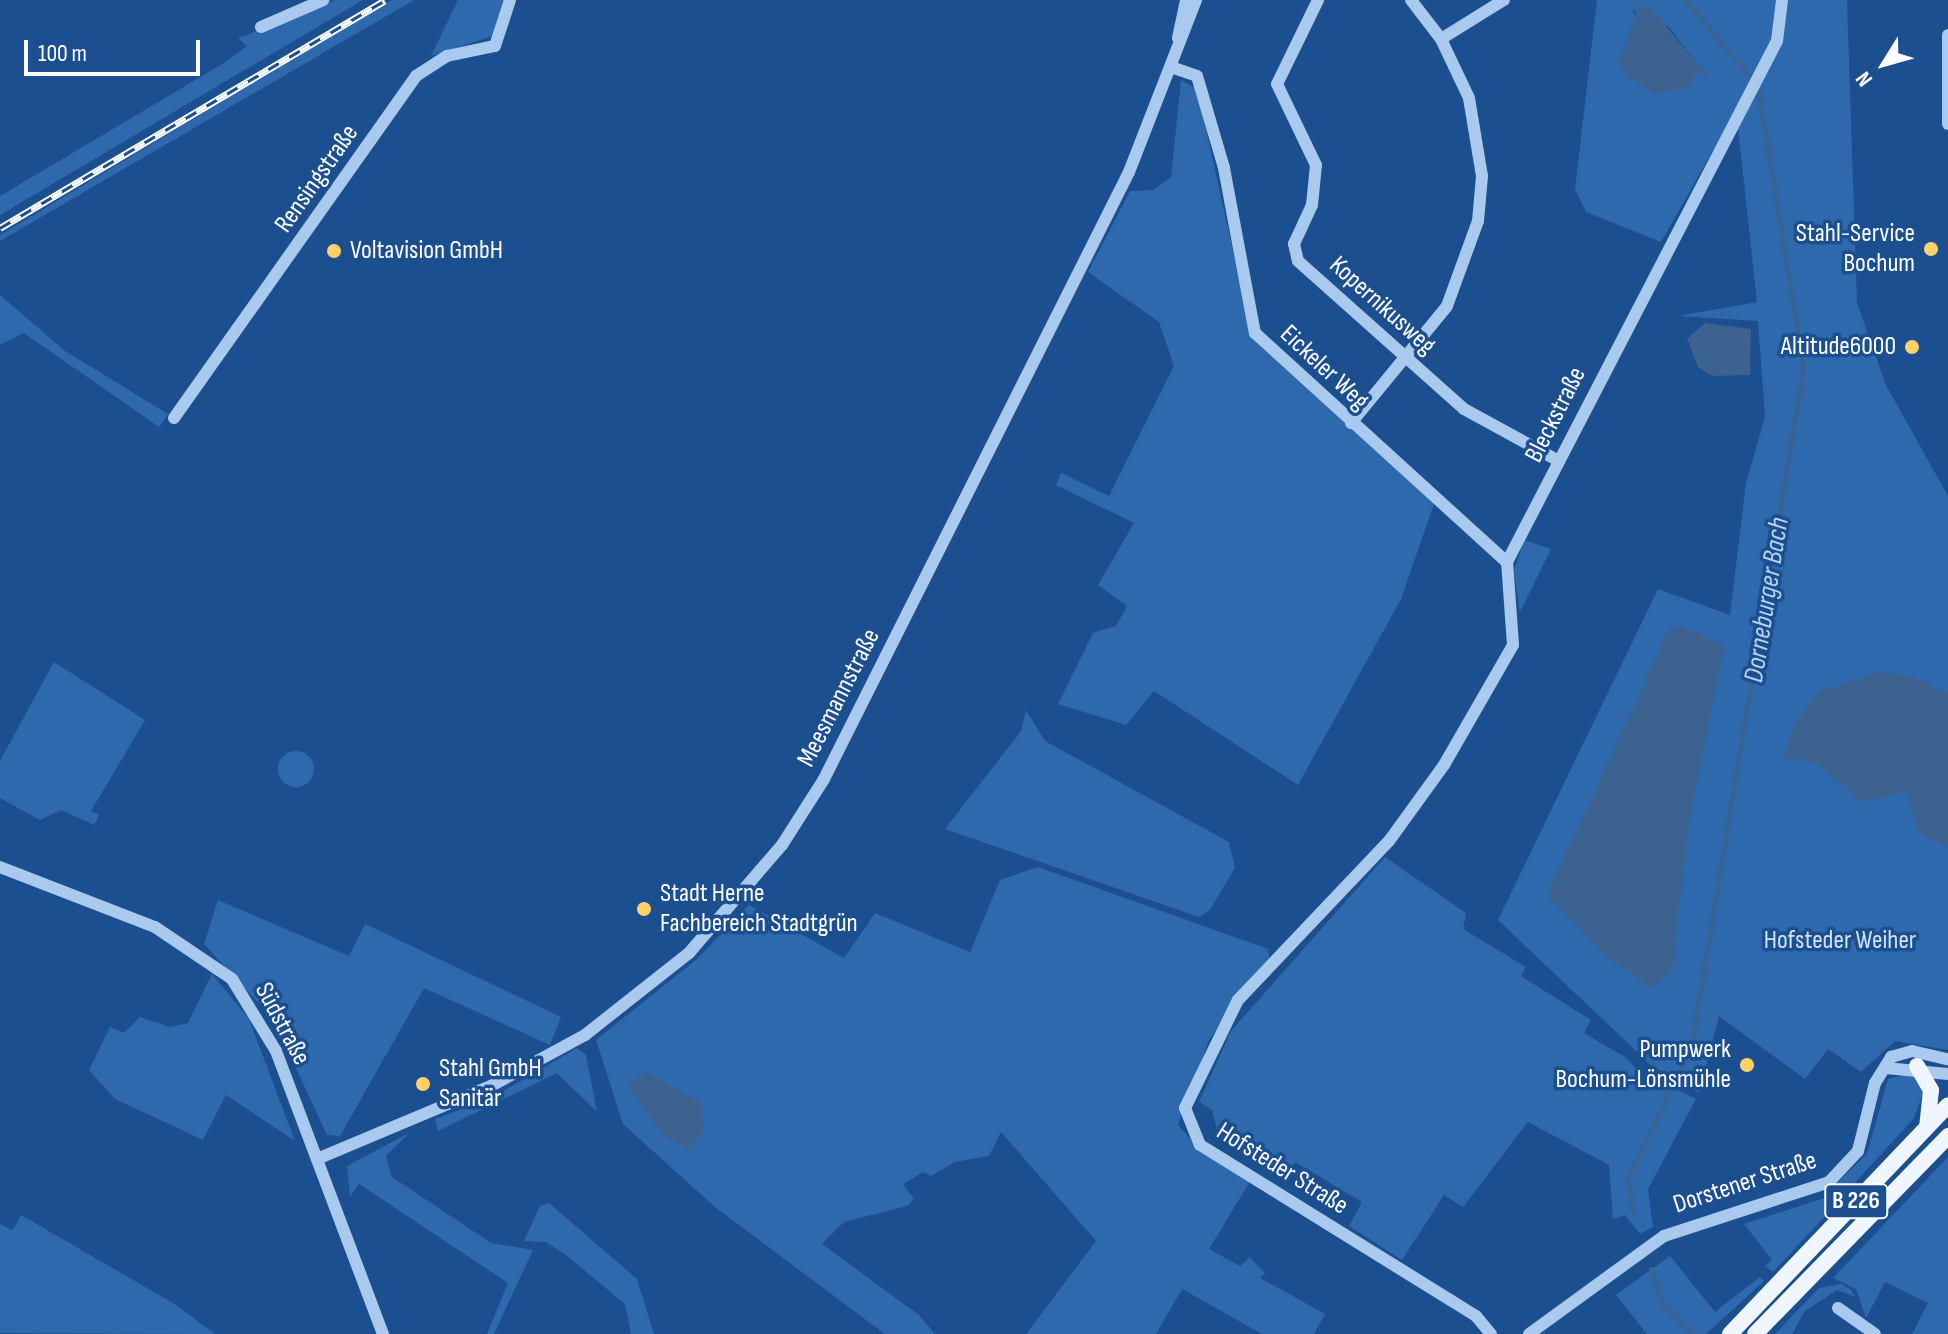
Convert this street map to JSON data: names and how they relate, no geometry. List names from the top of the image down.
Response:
{
  "streets": {
    "main road": ["B 226"],
    "street": [
      "Rensingstraße",
      "Kopernikusweg",
      "Eickeler Weg",
      "Bleckstraße",
      "Meesmannstraße",
      "Südstraße",
      "Hofsteder Straße",
      "Dorstener Straße"
    ]
  },
  "crossings": [
    ["Kopernikusweg", "Bleckstraße"],
    ["Eickeler Weg", "Bleckstraße"],
    ["Eickeler Weg", "Meesmannstraße"],
    ["Eickeler Weg", "Hofsteder Straße"],
    ["Bleckstraße", "Hofsteder Straße"],
    ["Meesmannstraße", "Südstraße"]
  ],
  "water": ["Dorneburger Bach"],
  "parks": ["Hofsteder Weiher"],
  "places": [
    "Stahl-Service Bochum",
    "Voltavision GmbH",
    "Altitude6000",
    "Stadt Herne Fachbereich Stadtgrün",
    "Pumpwerk Bochum-Lönsmühle",
    "Stahl GmbH Sanitär"
  ],
  "scale_bar": "100 m",
  "north": "bottom left"
}
